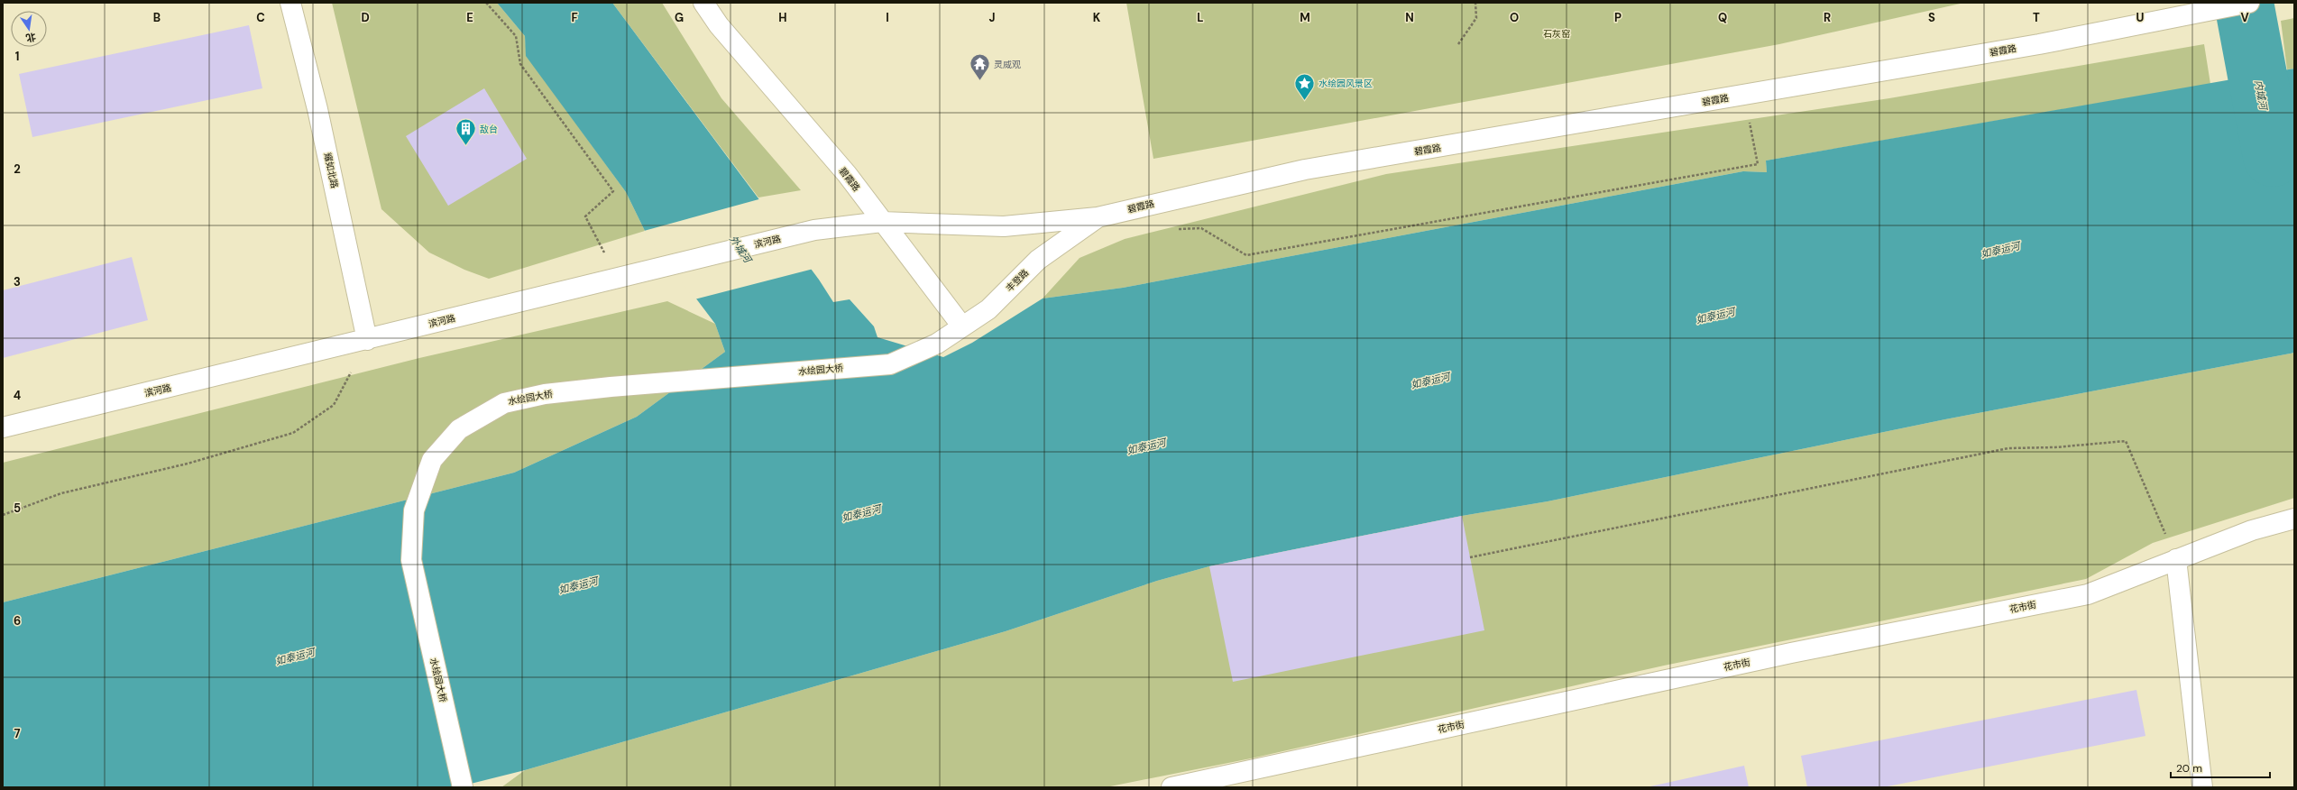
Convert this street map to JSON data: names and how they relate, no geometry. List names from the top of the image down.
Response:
{
  "streets": {
    "street": [
      "碧霞路",
      "耀如北路",
      "滨河路",
      "丰登路",
      "水绘园大桥",
      "花市街"
    ]
  },
  "crossings": [
    ["碧霞路", "滨河路"],
    ["碧霞路", "丰登路"],
    ["耀如北路", "滨河路"],
    ["丰登路", "水绘园大桥"]
  ],
  "water": ["内城河", "外城河", "如泰运河"],
  "parks": ["石灰窑"],
  "places": {
    "temple": ["灵威观"],
    "place": ["水绘园风景区"],
    "building": ["敌台"]
  },
  "scale_bar": "20 m",
  "north": "bottom",
  "grid": {
    "columns": [
      "B",
      "C",
      "D",
      "E",
      "F",
      "G",
      "H",
      "I",
      "J",
      "K",
      "L",
      "M",
      "N",
      "O",
      "P",
      "Q",
      "R",
      "S",
      "T",
      "U",
      "V"
    ],
    "rows": [
      "1",
      "2",
      "3",
      "4",
      "5",
      "6",
      "7"
    ]
  }
}
